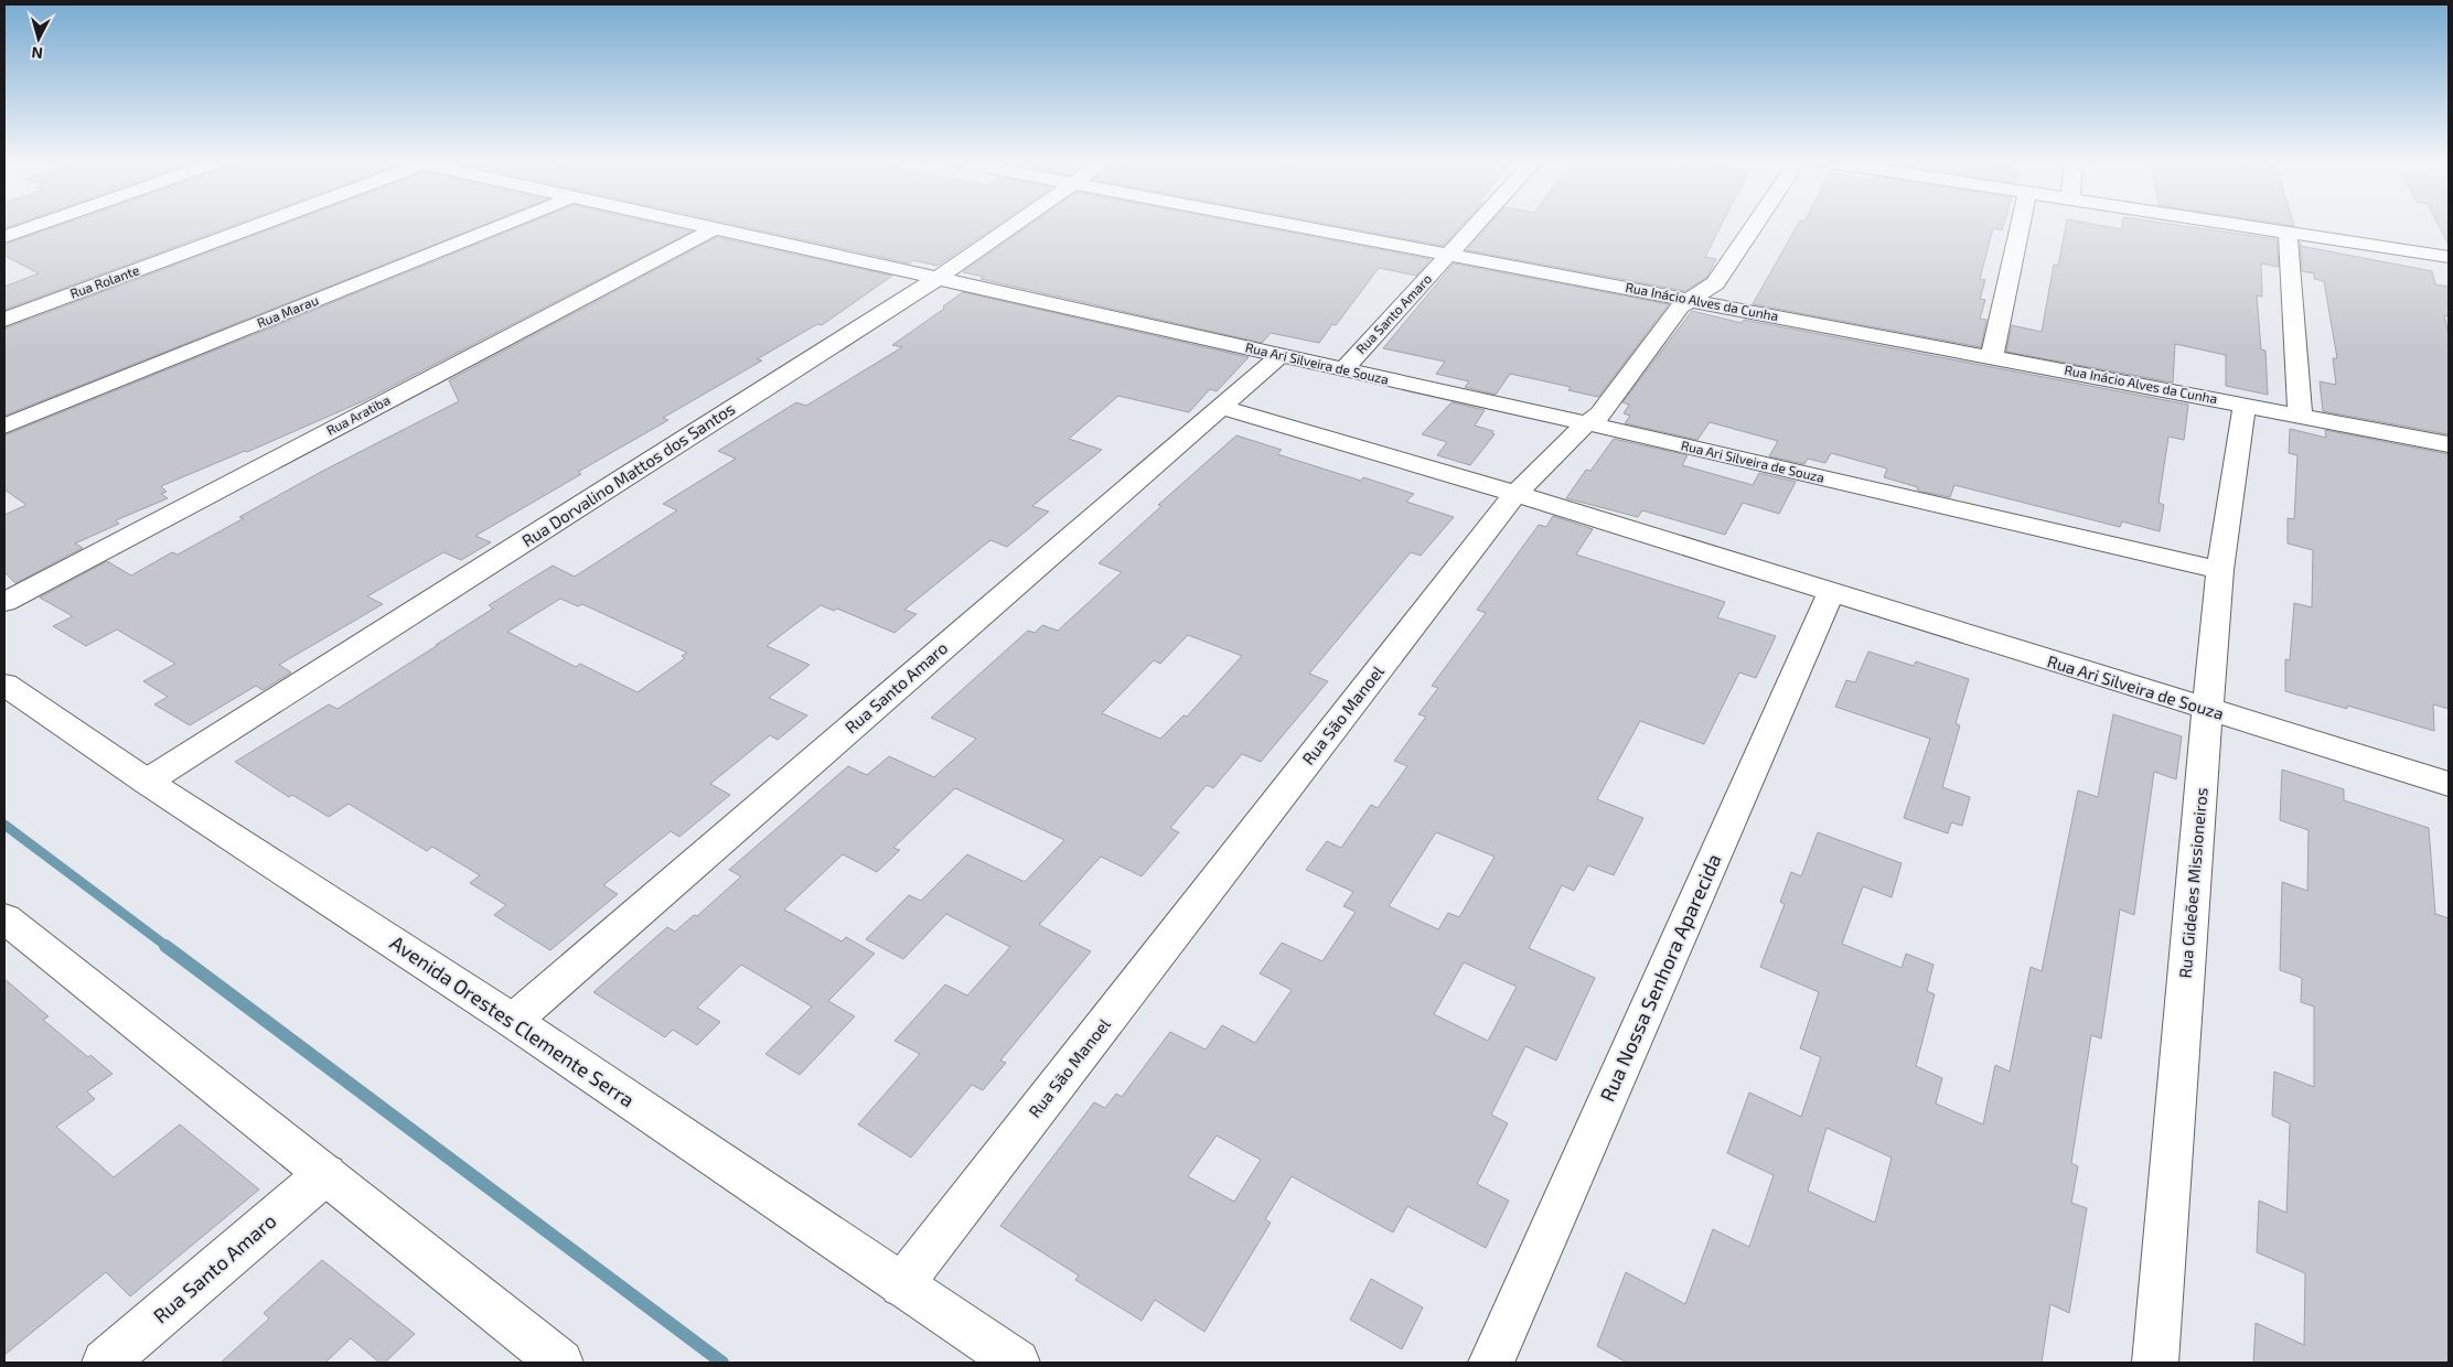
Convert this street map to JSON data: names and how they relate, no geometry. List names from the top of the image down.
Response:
{
  "streets": {
    "street": [
      "Rua Rolante",
      "Rua Inácio Alves da Cunha",
      "Rua Marau",
      "Rua Santo Amaro",
      "Rua Ari Silveira de Souza",
      "Rua Aratiba",
      "Rua Dorvalino Mattos dos Santos",
      "Rua São Manoel",
      "Rua Gideões Missioneiros",
      "Rua Nossa Senhora Aparecida",
      "Avenida Orestes Clemente Serra"
    ]
  },
  "crossings": [
    ["Rua Inácio Alves da Cunha", "Rua Santo Amaro"],
    ["Rua Inácio Alves da Cunha", "Rua São Manoel"],
    ["Rua Inácio Alves da Cunha", "Rua Gideões Missioneiros"],
    ["Rua Santo Amaro", "Rua Ari Silveira de Souza"],
    ["Rua Santo Amaro", "Avenida Orestes Clemente Serra"],
    ["Rua Ari Silveira de Souza", "Rua Aratiba"],
    ["Rua Ari Silveira de Souza", "Rua Dorvalino Mattos dos Santos"],
    ["Rua Ari Silveira de Souza", "Rua São Manoel"],
    ["Rua Ari Silveira de Souza", "Rua Gideões Missioneiros"],
    ["Rua Ari Silveira de Souza", "Rua Nossa Senhora Aparecida"],
    ["Rua Dorvalino Mattos dos Santos", "Avenida Orestes Clemente Serra"],
    ["Rua São Manoel", "Avenida Orestes Clemente Serra"]
  ],
  "north": "bottom"
}
